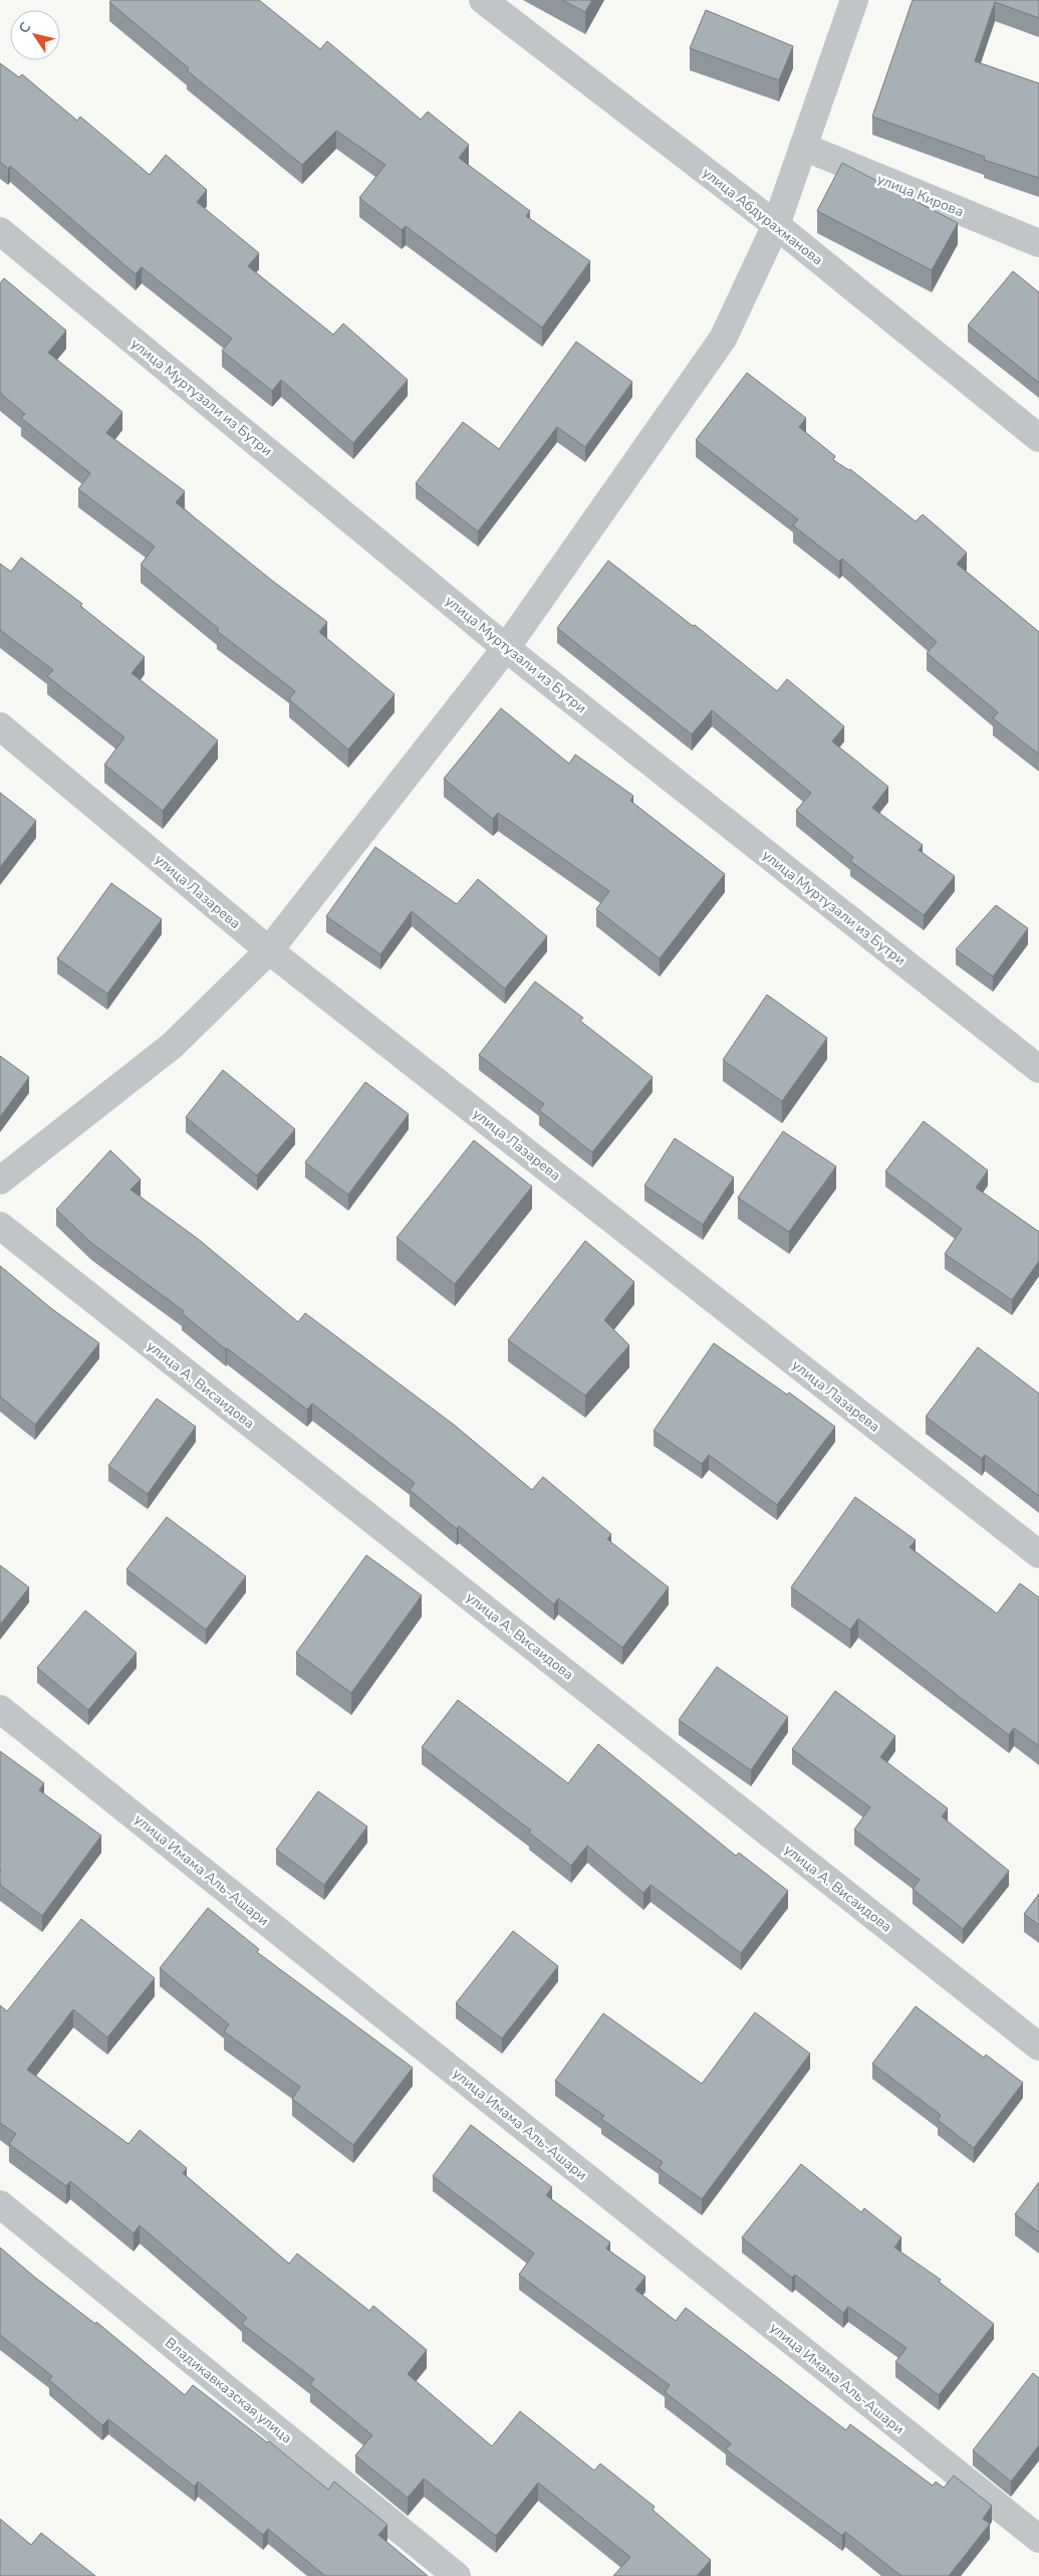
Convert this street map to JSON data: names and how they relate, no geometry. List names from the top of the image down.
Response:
{
  "streets": {
    "street": [
      "улица Кирова",
      "улица Абдурахманова",
      "улица Муртузали из Бутри",
      "улица Лазарева",
      "улица А. Висаидова",
      "улица Имама Аль-Ашари",
      "Владикавказская улица"
    ]
  },
  "north": "top left"
}
